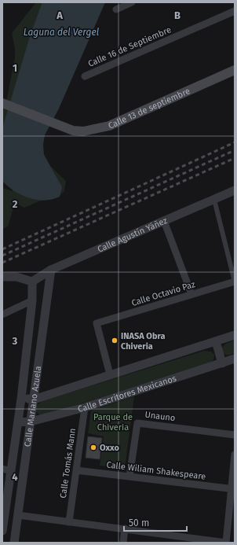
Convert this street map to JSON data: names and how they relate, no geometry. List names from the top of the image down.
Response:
{
  "streets": {
    "main road": ["Calle 13 de septiembre"],
    "street": [
      "Calle 16 de Septiembre",
      "Calle Agustín Yáñez",
      "Calle Octavio Paz",
      "Calle Escritores Mexicanos",
      "Calle Mariano Azuela",
      "Unauno",
      "Calle Tomás Mann",
      "Calle Wiliam Shakespeare"
    ]
  },
  "crossings": [
    ["Calle Agustín Yáñez", "Calle Mariano Azuela"],
    ["Calle Escritores Mexicanos", "Calle Mariano Azuela"],
    ["Calle Escritores Mexicanos", "Calle Tomás Mann"],
    ["Unauno", "Calle Wiliam Shakespeare"],
    ["Calle Tomás Mann", "Calle Wiliam Shakespeare"]
  ],
  "water": ["Laguna del Vergel"],
  "parks": ["Parque de Chiveria"],
  "places": ["INASA Obra Chiveria", "Oxxo"],
  "scale_bar": "50 m",
  "grid": {
    "columns": ["A", "B"],
    "rows": [
      "1",
      "2",
      "3",
      "4"
    ]
  }
}
